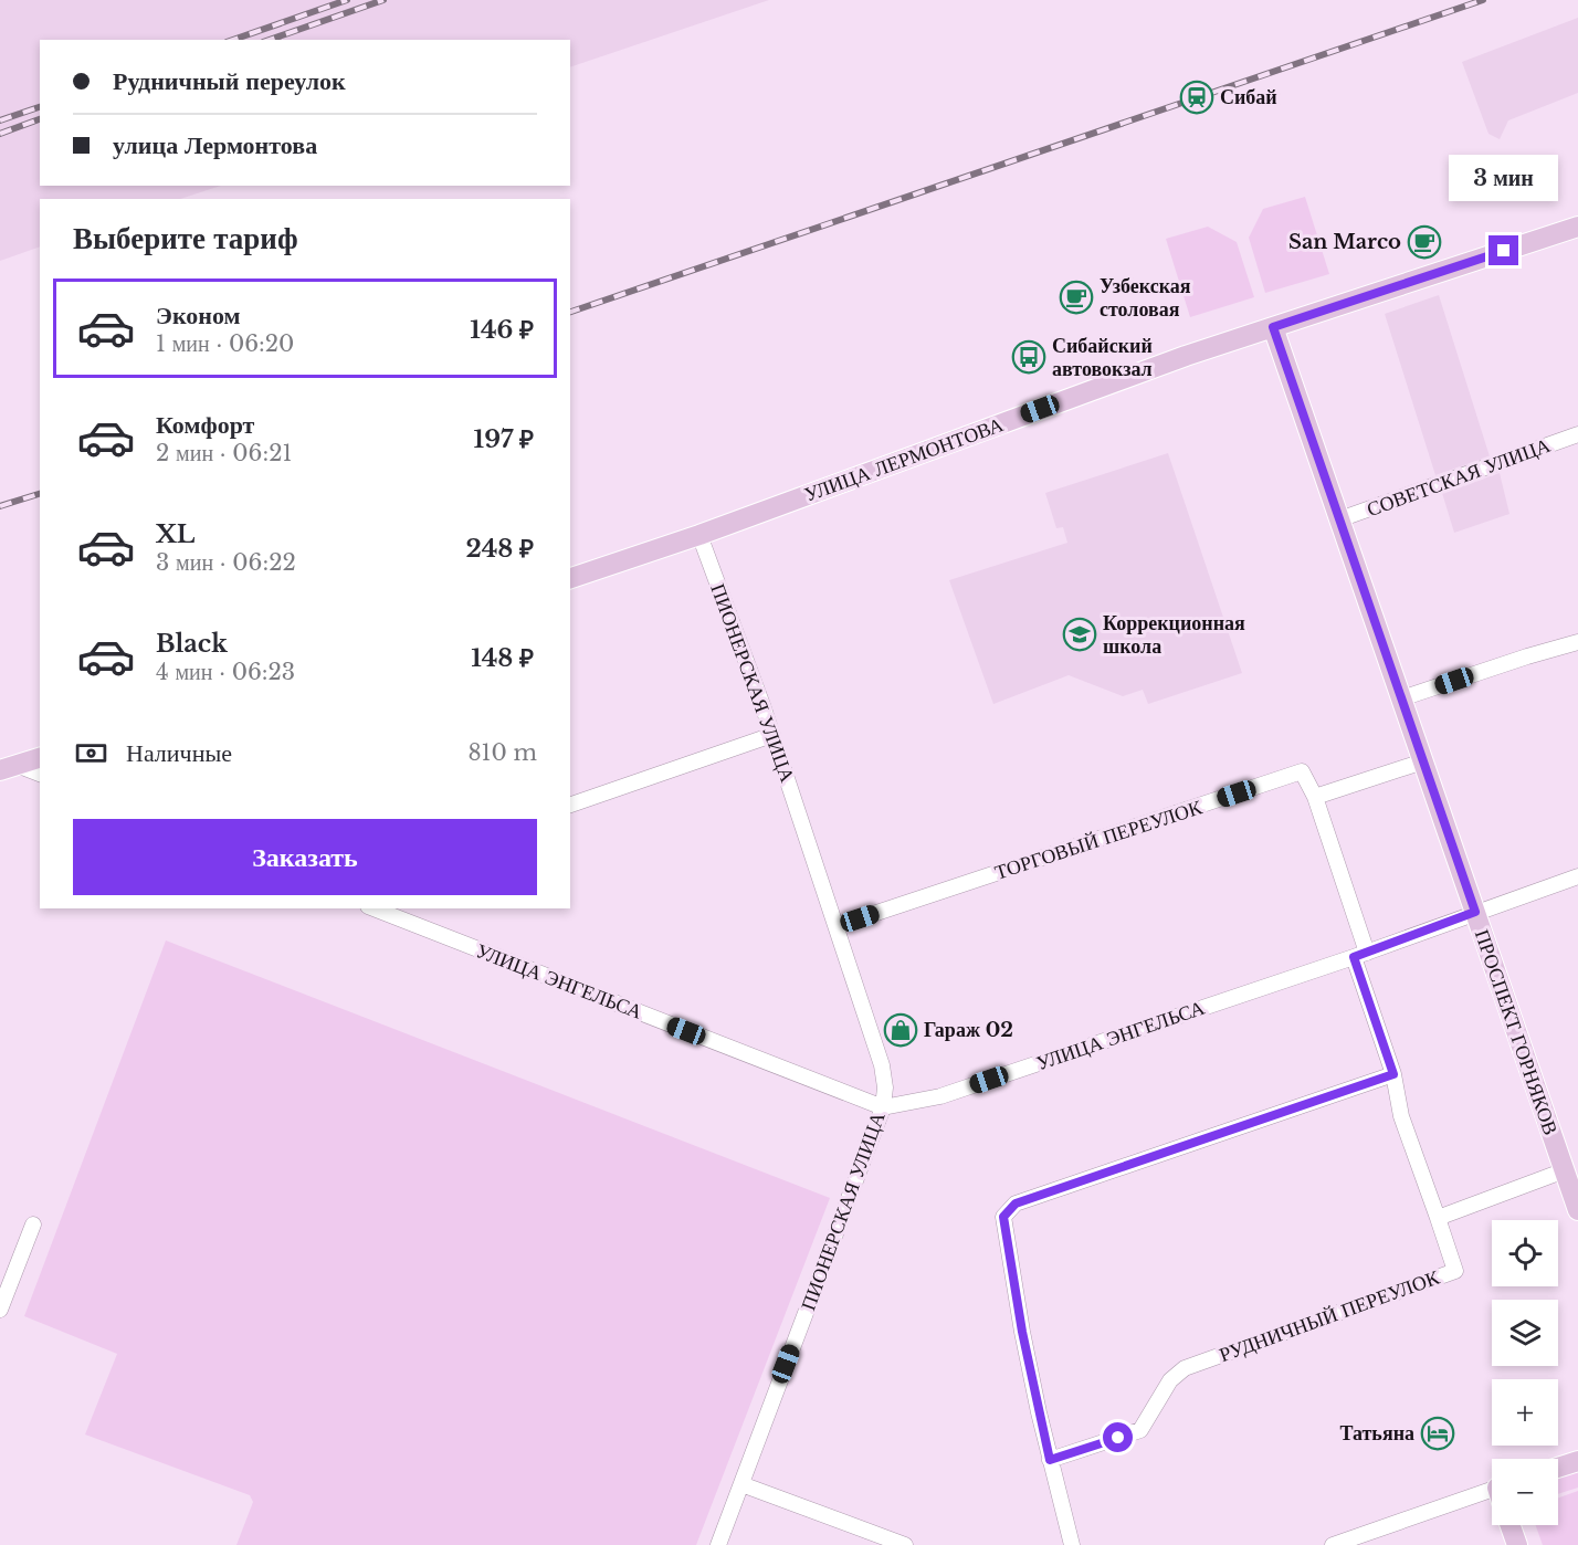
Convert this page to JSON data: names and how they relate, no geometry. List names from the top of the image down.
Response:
{
  "streets": {
    "main road": ["УЛИЦА ЛЕРМОНТОВА", "ПРОСПЕКТ ГОРНЯКОВ"],
    "street": [
      "СОВЕТСКАЯ УЛИЦА",
      "ПИОНЕРСКАЯ УЛИЦА",
      "ТОРГОВЫЙ ПЕРЕУЛОК",
      "УЛИЦА ЭНГЕЛЬСА",
      "РУДНИЧНЫЙ ПЕРЕУЛОК"
    ]
  },
  "crossings": [
    ["УЛИЦА ЛЕРМОНТОВА", "ПИОНЕРСКАЯ УЛИЦА"],
    ["УЛИЦА ЛЕРМОНТОВА", "ПРОСПЕКТ ГОРНЯКОВ"],
    ["СОВЕТСКАЯ УЛИЦА", "ПРОСПЕКТ ГОРНЯКОВ"],
    ["ПИОНЕРСКАЯ УЛИЦА", "ТОРГОВЫЙ ПЕРЕУЛОК"],
    ["ПИОНЕРСКАЯ УЛИЦА", "УЛИЦА ЭНГЕЛЬСА"],
    ["УЛИЦА ЭНГЕЛЬСА", "ПРОСПЕКТ ГОРНЯКОВ"]
  ],
  "places": {
    "station": ["Сибай"],
    "cafe": ["San Marco", "Узбекская столовая"],
    "bus stop": ["Сибайский автовокзал"],
    "school or university": ["Коррекционная школа"],
    "shop": ["Гараж 02"],
    "hotel": ["Татьяна"]
  },
  "page": {
    "banner": ["Рудничный переулок", "улица Лермонтова"],
    "bubble": "3 мин",
    "heading": "Выберите тариф",
    "list": [
      {
        "name": "Эконом",
        "note": "1 мин · 06:20",
        "value": "146 ₽"
      },
      {
        "name": "Комфорт",
        "note": "2 мин · 06:21",
        "value": "197 ₽"
      },
      {
        "name": "XL",
        "note": "3 мин · 06:22",
        "value": "248 ₽"
      },
      {
        "name": "Black",
        "note": "4 мин · 06:23",
        "value": "148 ₽"
      }
    ],
    "pay": ["Наличные", "810 m"],
    "buttons": "Заказать",
    "map_buttons": ["+", "−"]
  }
}
